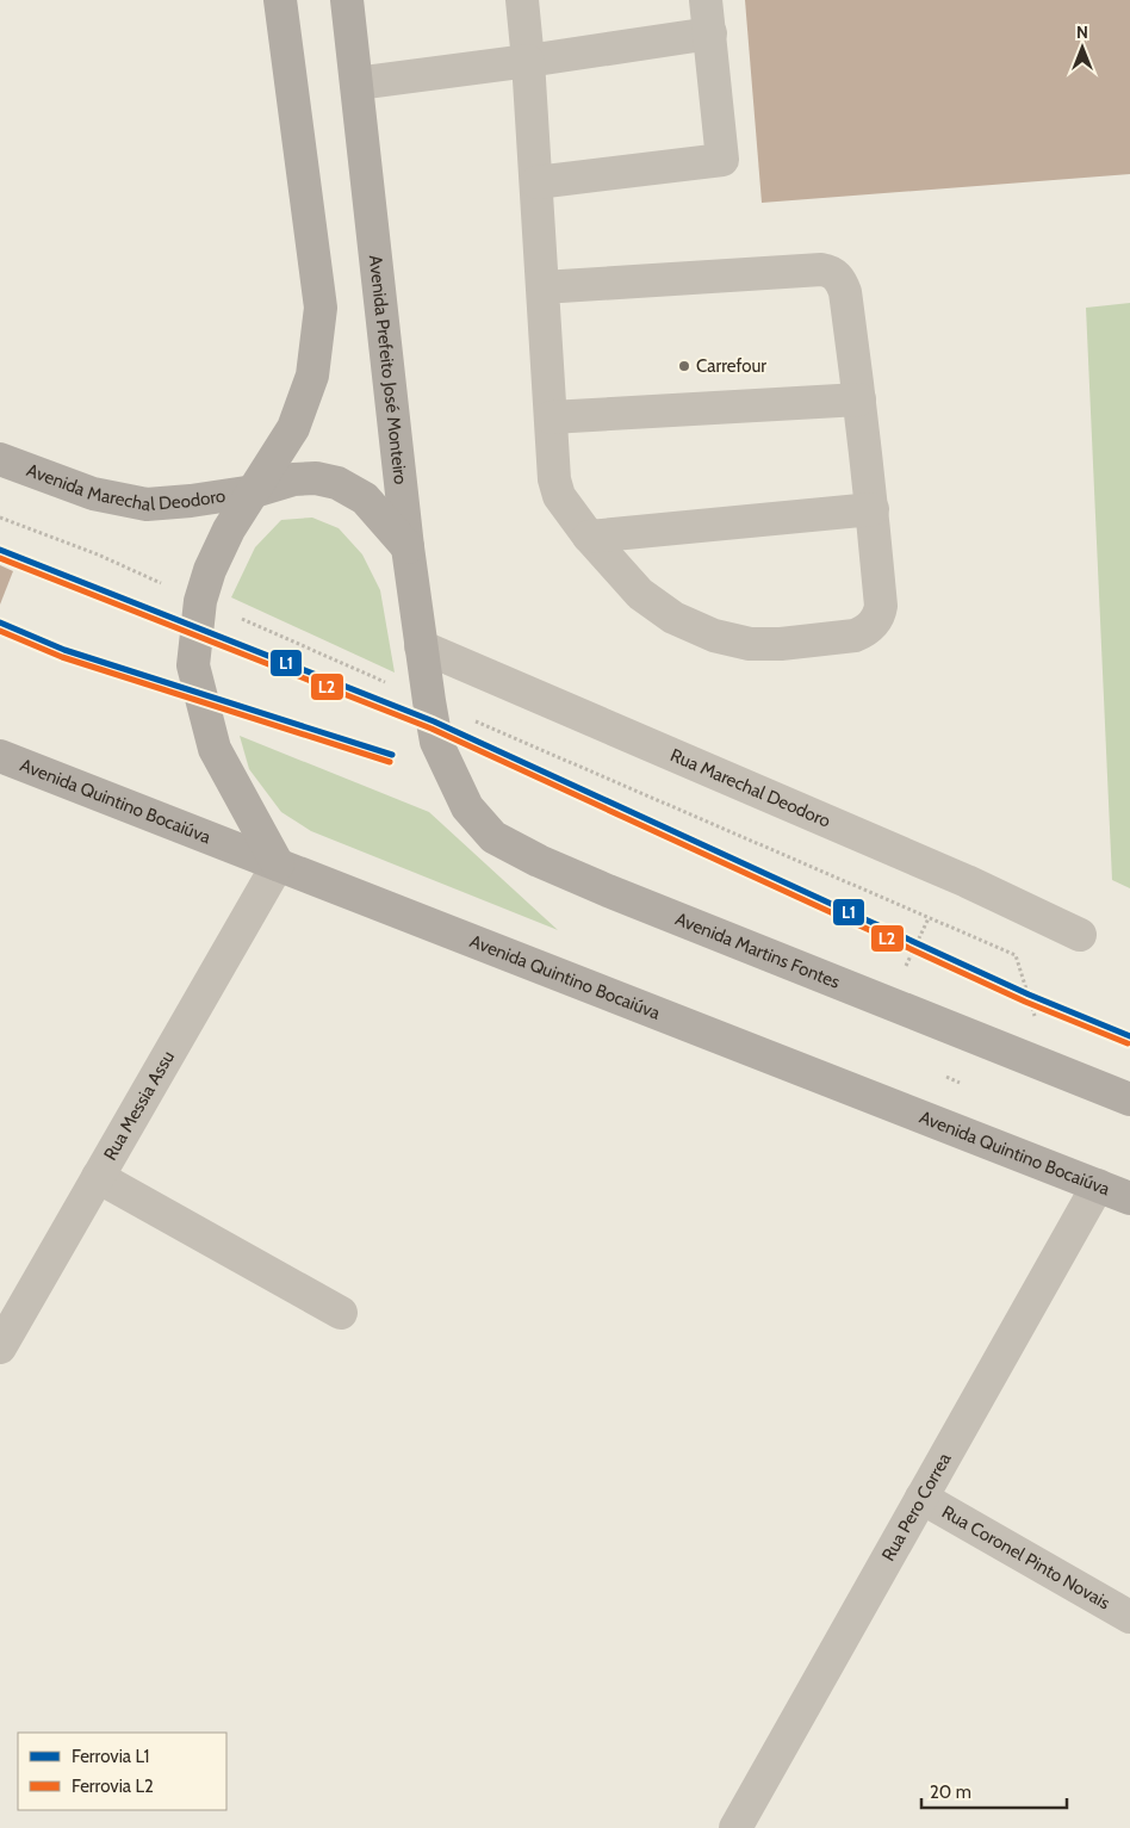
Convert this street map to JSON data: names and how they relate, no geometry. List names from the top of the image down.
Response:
{
  "streets": {
    "main road": [
      "Avenida Prefeito José Monteiro",
      "Avenida Marechal Deodoro",
      "Avenida Quintino Bocaiúva",
      "Avenida Martins Fontes"
    ],
    "street": [
      "Rua Marechal Deodoro",
      "Rua Messia Assu",
      "Rua Pero Correa",
      "Rua Coronel Pinto Novais"
    ]
  },
  "crossings": [
    ["Avenida Prefeito José Monteiro", "Avenida Marechal Deodoro"],
    ["Avenida Prefeito José Monteiro", "Rua Marechal Deodoro"],
    ["Avenida Prefeito José Monteiro", "Avenida Martins Fontes"],
    ["Avenida Quintino Bocaiúva", "Rua Messia Assu"],
    ["Avenida Quintino Bocaiúva", "Rua Pero Correa"],
    ["Rua Pero Correa", "Rua Coronel Pinto Novais"]
  ],
  "places": ["Carrefour"],
  "lines": ["rail line L1", "rail line L2"],
  "legend": ["Ferrovia L1", "Ferrovia L2"],
  "scale_bar": "20 m",
  "north": "top"
}
